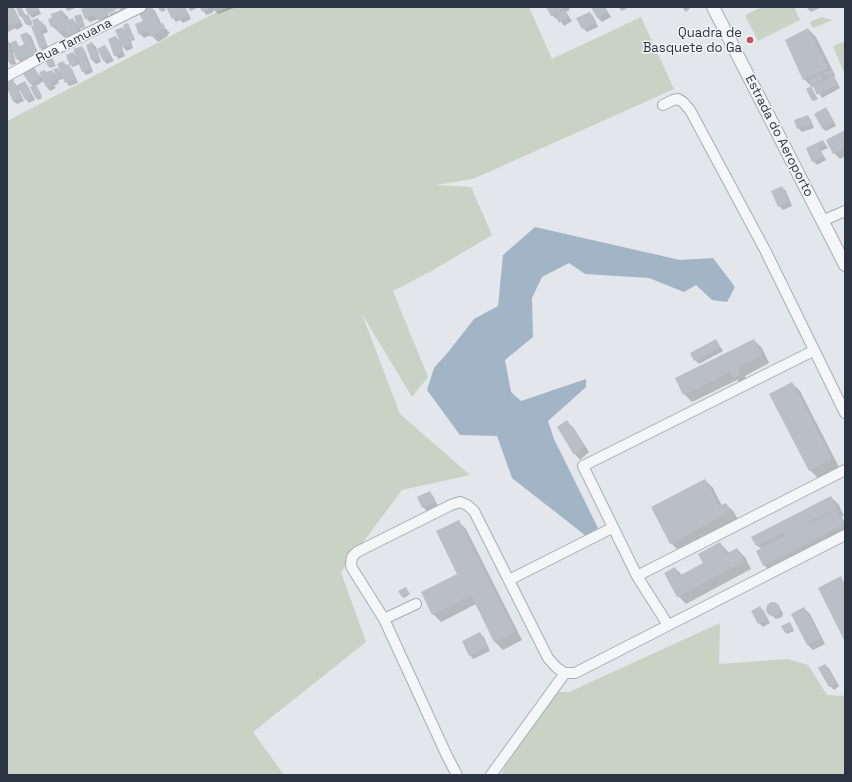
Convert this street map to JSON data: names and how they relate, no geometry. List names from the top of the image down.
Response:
{
  "streets": {
    "street": ["Rua Tamuana", "Estrada do Aeroporto"]
  },
  "places": ["Quadra de Basquete do Ga"]
}
